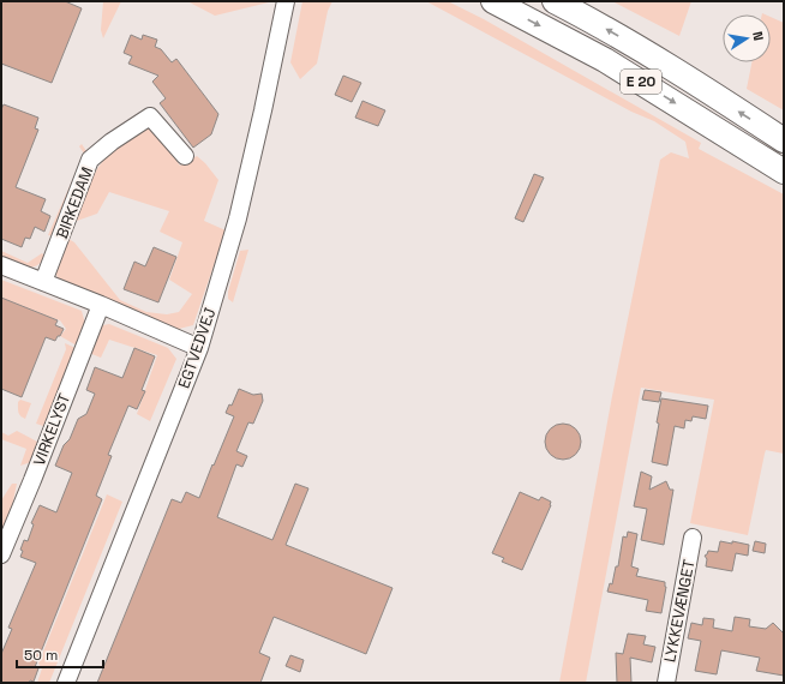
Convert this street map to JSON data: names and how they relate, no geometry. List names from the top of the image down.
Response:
{
  "streets": {
    "highway": ["E 20"],
    "street": [
      "BIRKEDAM",
      "EGTVEDVEJ",
      "VIRKELYST",
      "LYKKEVÆNGET"
    ]
  },
  "scale_bar": "50 m",
  "north": "right"
}
